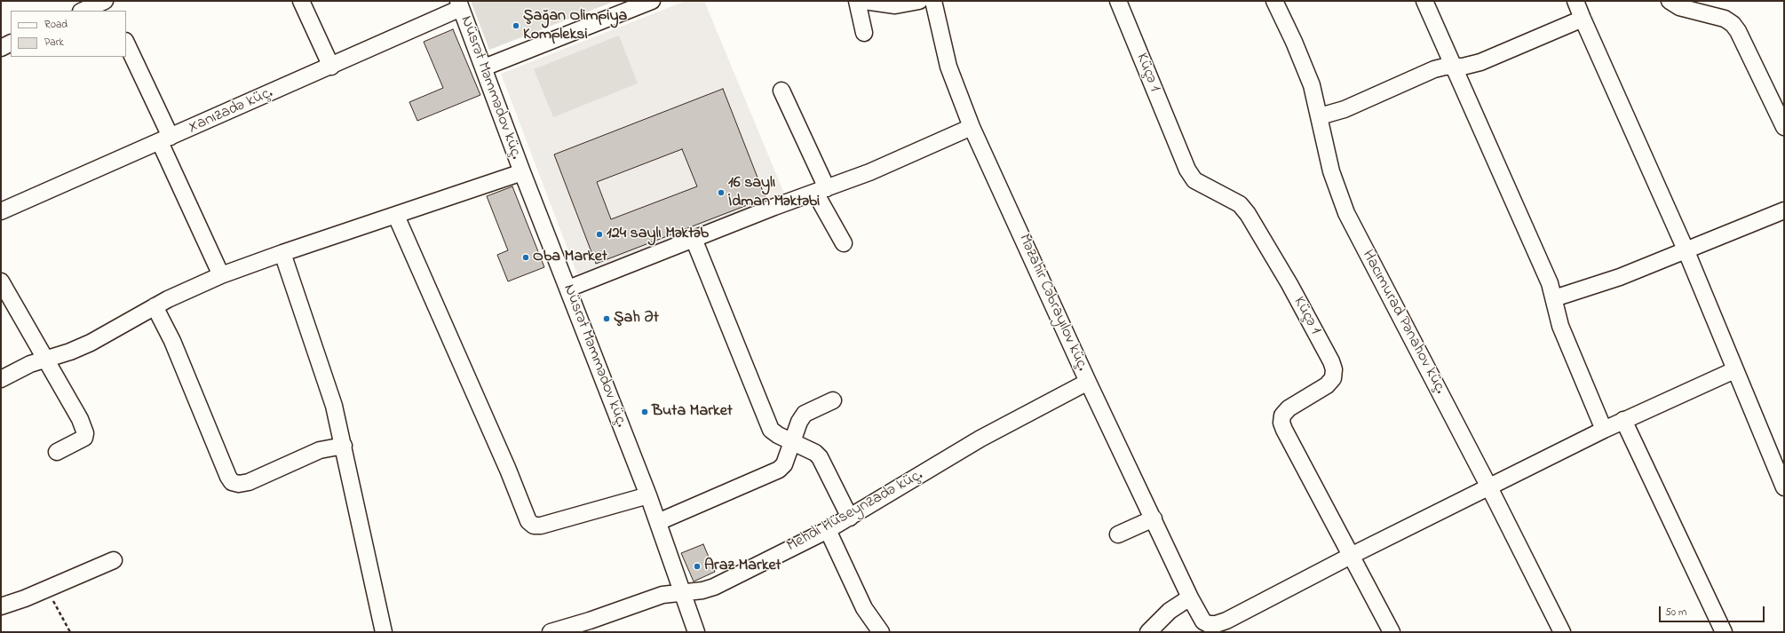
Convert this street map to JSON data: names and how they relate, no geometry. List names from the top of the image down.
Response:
{
  "streets": {
    "street": [
      "Küçə 1",
      "Nüsrət Məmmədov küç.",
      "Xanızadə küç.",
      "Məzahir Cəbrayılov küç.",
      "Hacımurad Pənahov küç.",
      "Mehdi Hüseynzadə küç."
    ]
  },
  "crossings": [
    ["Nüsrət Məmmədov küç.", "Xanızadə küç."],
    ["Nüsrət Məmmədov küç.", "Mehdi Hüseynzadə küç."],
    ["Məzahir Cəbrayılov küç.", "Mehdi Hüseynzadə küç."]
  ],
  "places": [
    "Şağan Olimpiya Kompleksi",
    "16 saylı İdman Məktəbi",
    "124 saylı Məktəb",
    "Oba Market",
    "Şah Ət",
    "Buta Market",
    "Araz Market"
  ],
  "legend": ["Road", "Park"],
  "scale_bar": "50 m"
}
